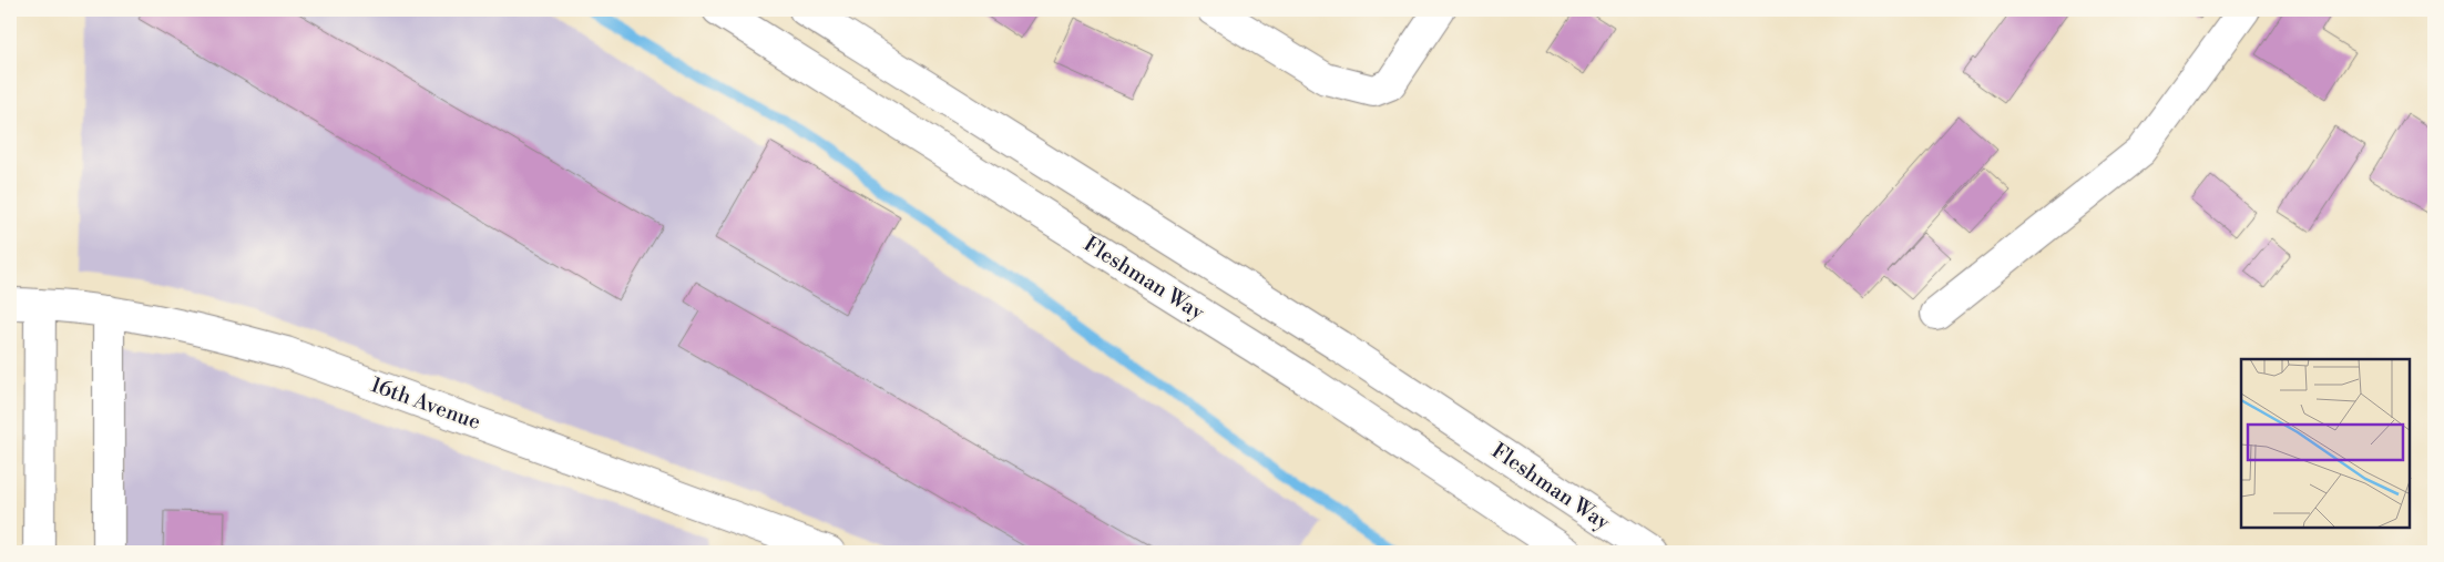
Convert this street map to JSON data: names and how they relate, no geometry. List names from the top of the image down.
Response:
{
  "streets": {
    "main road": ["Fleshman Way", "16th Avenue"]
  }
}
